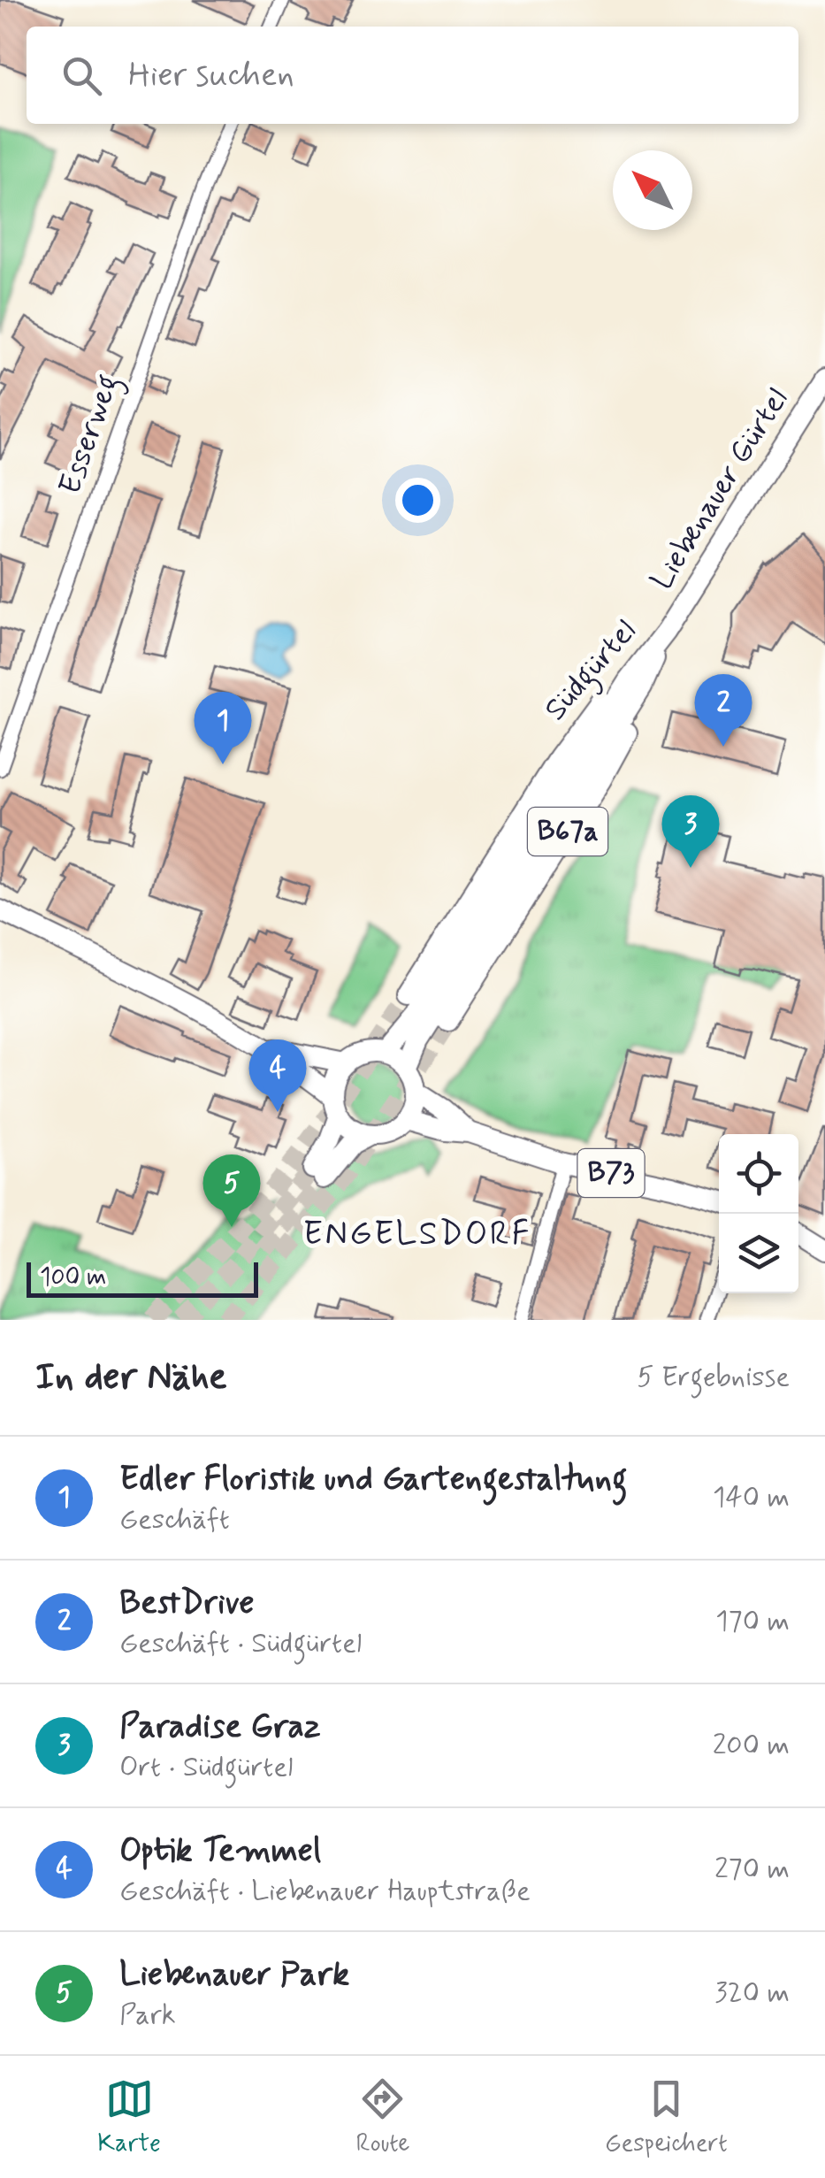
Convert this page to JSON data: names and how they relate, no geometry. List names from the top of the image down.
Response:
{
  "streets": {
    "main road": [
      "Liebenauer Gürtel",
      "Südgürtel",
      "B67a",
      "B73"
    ],
    "street": ["Esserweg"]
  },
  "crossings": [
    ["Liebenauer Gürtel", "Südgürtel"]
  ],
  "districts": ["ENGELSDORF"],
  "scale_bar": "100 m",
  "north": "top left",
  "page": {
    "search": "Hier suchen",
    "pins": [
      "2",
      "1",
      "3",
      "4",
      "5"
    ],
    "scale": "100 m",
    "heading": ["In der Nähe", "5 Ergebnisse"],
    "list": [
      {
        "mark": "1",
        "name": "Edler Floristik und Gartengestaltung",
        "note": "Geschäft",
        "value": "140 m"
      },
      {
        "mark": "2",
        "name": "BestDrive",
        "note": "Geschäft · Südgürtel",
        "value": "170 m"
      },
      {
        "mark": "3",
        "name": "Paradise Graz",
        "note": "Ort · Südgürtel",
        "value": "200 m"
      },
      {
        "mark": "4",
        "name": "Optik Temmel",
        "note": "Geschäft · Liebenauer Hauptstraße",
        "value": "270 m"
      },
      {
        "mark": "5",
        "name": "Liebenauer Park",
        "note": "Park",
        "value": "320 m"
      }
    ],
    "nav": ["Karte", "Route", "Gespeichert"]
  }
}
